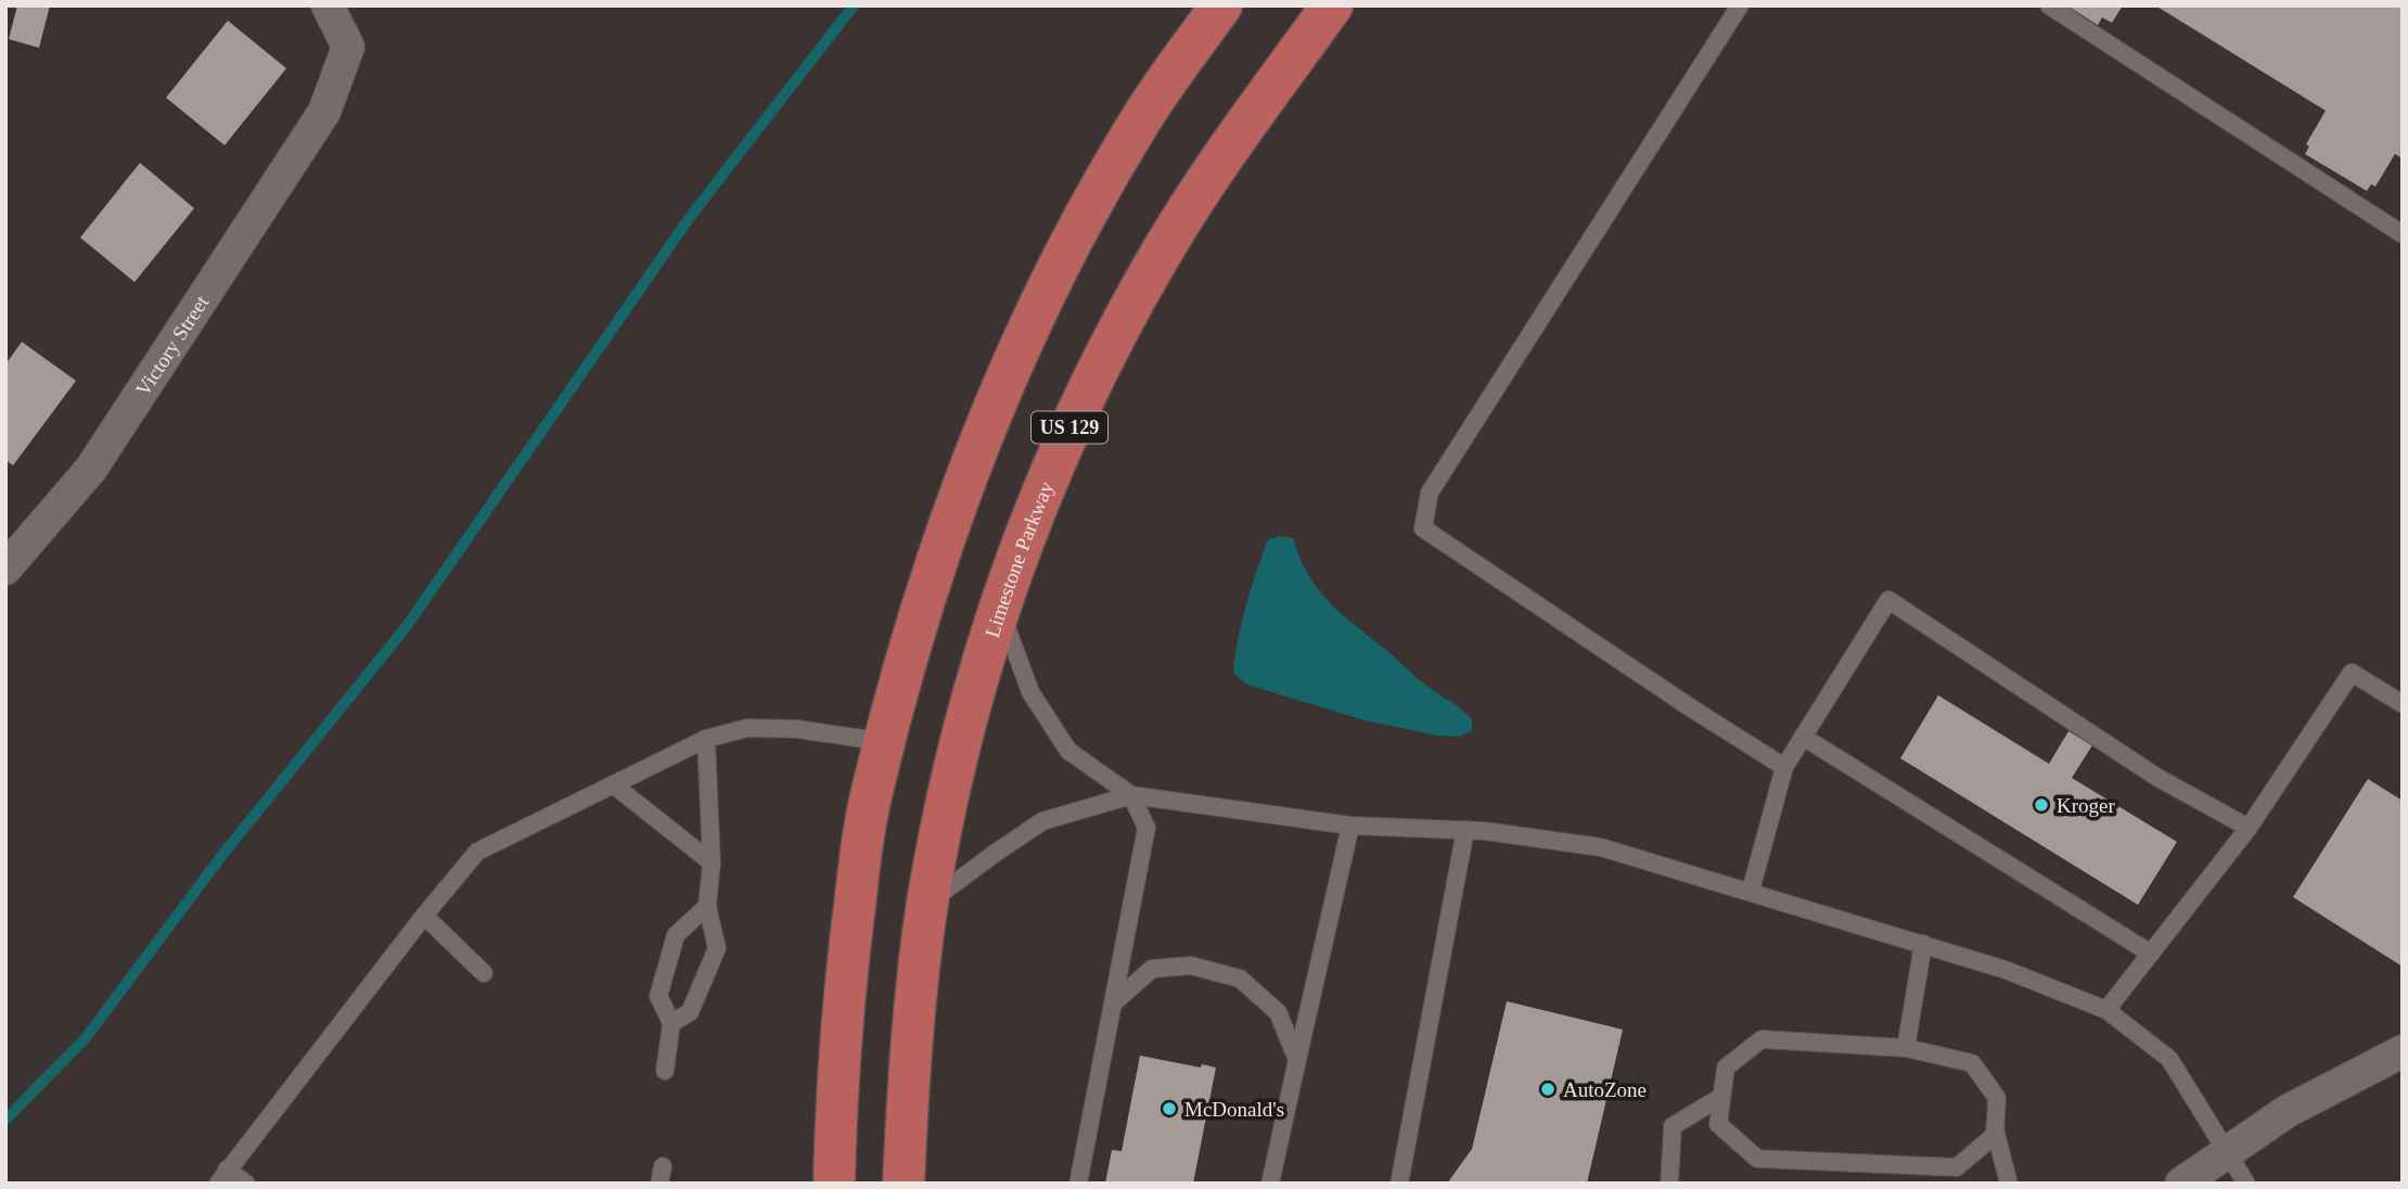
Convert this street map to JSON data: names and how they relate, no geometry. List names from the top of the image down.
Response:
{
  "streets": {
    "main road": ["US 129", "Limestone Parkway"],
    "street": ["Victory Street"]
  },
  "places": ["Kroger", "AutoZone", "McDonald's"]
}
